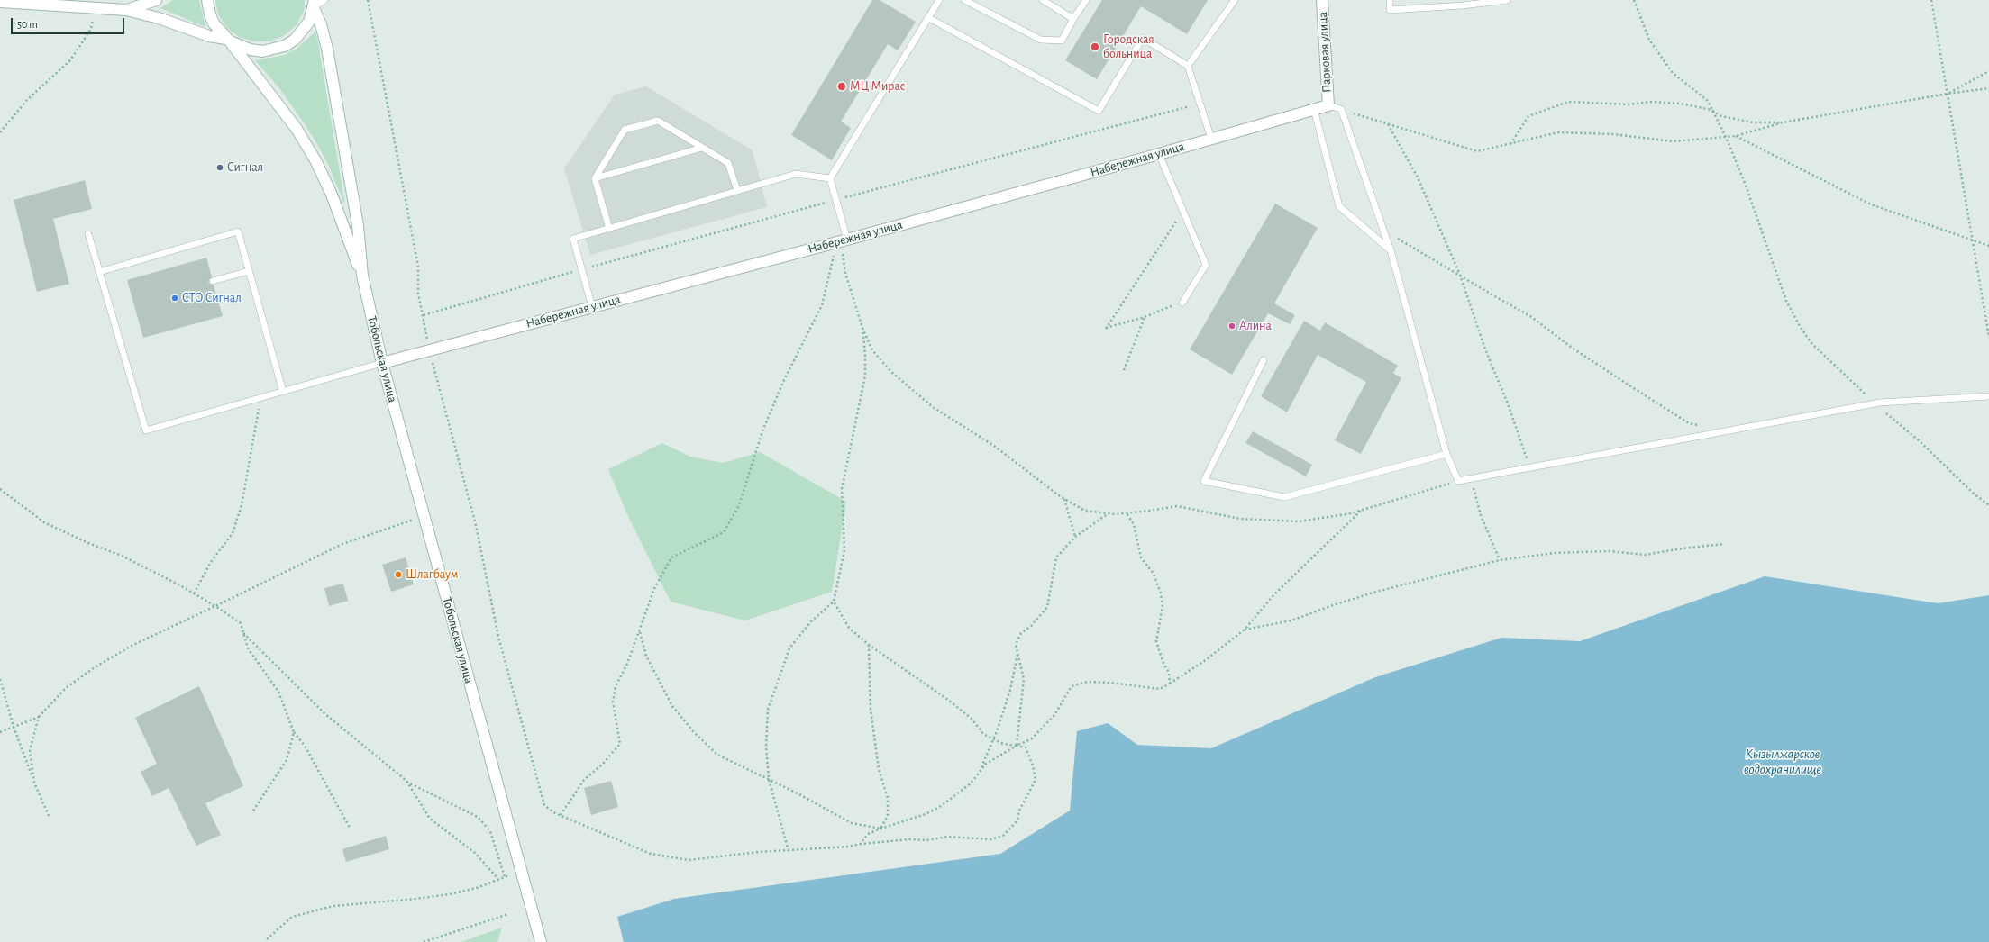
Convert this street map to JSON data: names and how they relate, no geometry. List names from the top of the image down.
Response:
{
  "streets": {
    "street": ["Парковая улица", "Набережная улица", "Тобольская улица"]
  },
  "crossings": [
    ["Парковая улица", "Набережная улица"],
    ["Набережная улица", "Тобольская улица"]
  ],
  "water": ["Кызылжарское водохранилище"],
  "places": [
    "Городская больница",
    "МЦ Мирас",
    "Сигнал",
    "СТО Сигнал",
    "Алина",
    "Шлагбаум"
  ],
  "scale_bar": "50 m"
}
